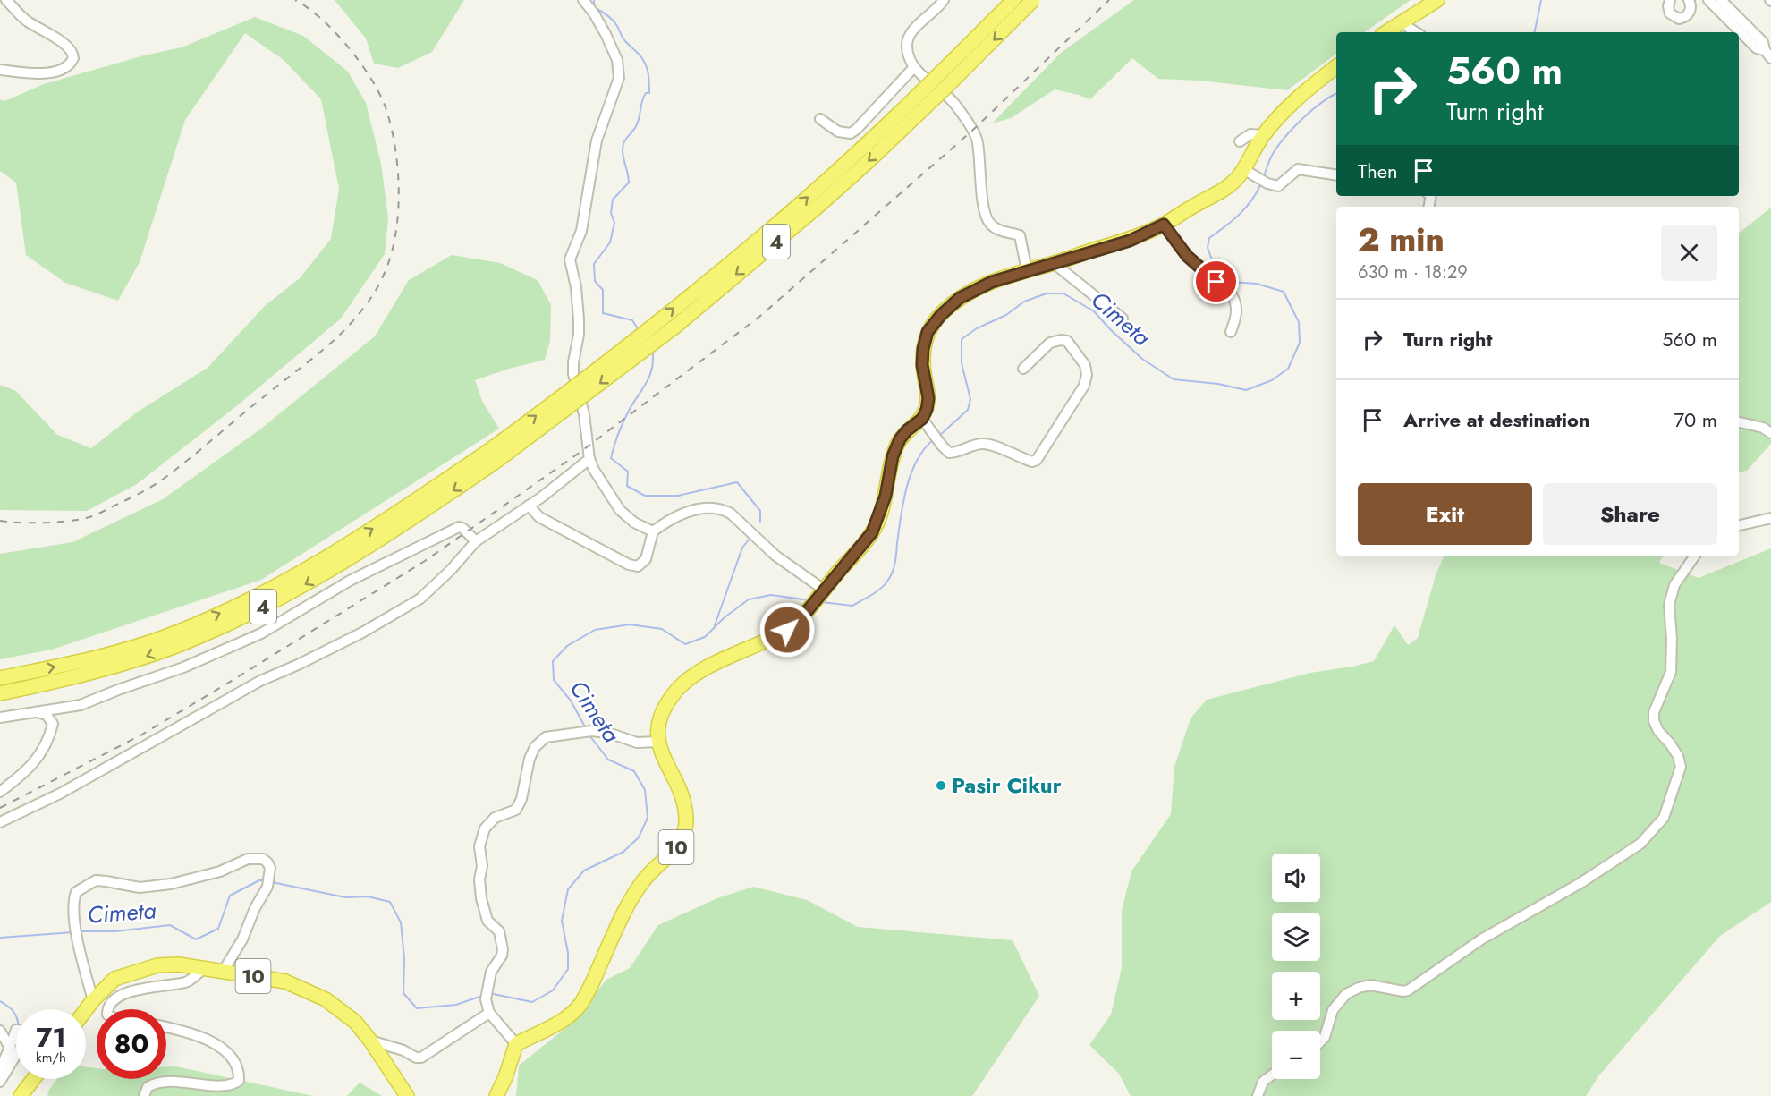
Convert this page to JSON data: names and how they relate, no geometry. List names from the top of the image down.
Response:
{
  "streets": {
    "highway": ["4", "10"]
  },
  "water": ["Cimeta"],
  "places": ["Pasir Cikur"],
  "page": {
    "turn": ["560 m", "Turn right"],
    "then": "Then",
    "heading": ["2 min", "630 m · 18:29"],
    "list": [
      {
        "name": "Turn right",
        "value": "560 m"
      },
      {
        "name": "Arrive at destination",
        "value": "70 m"
      }
    ],
    "buttons": ["Exit", "Share"],
    "map_buttons": ["+", "−"],
    "speed": "71 km/h",
    "limit": "80"
  }
}
